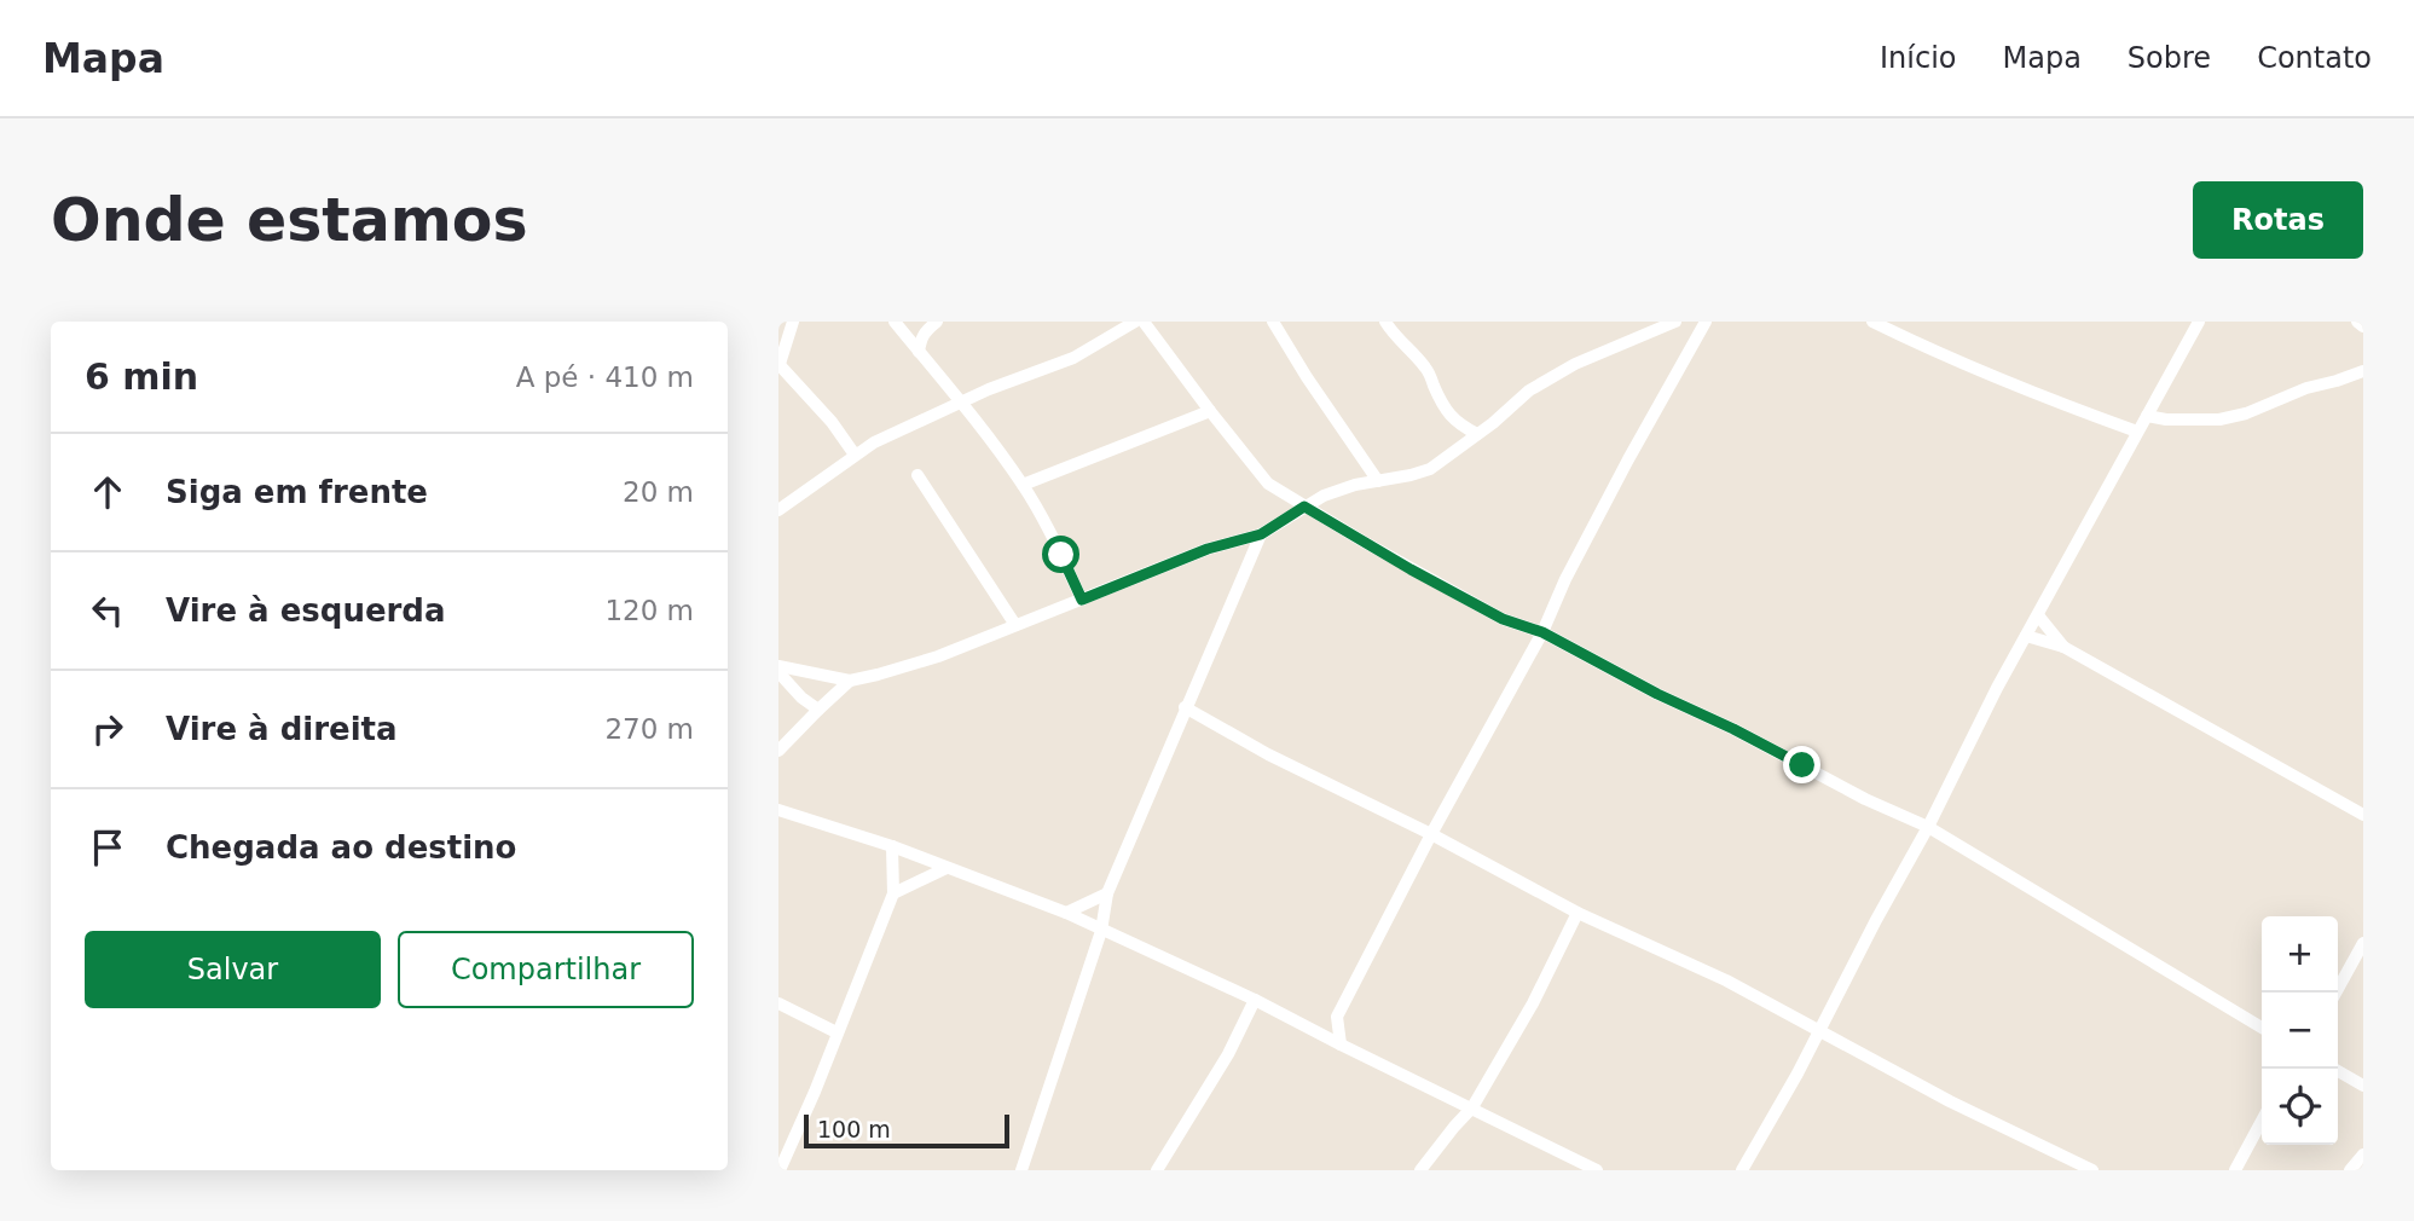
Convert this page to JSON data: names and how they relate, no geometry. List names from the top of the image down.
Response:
{
  "scale_bar": "100 m",
  "page": {
    "header": "Mapa",
    "nav": [
      "Início",
      "Mapa",
      "Sobre",
      "Contato"
    ],
    "buttons": [
      "Rotas",
      ["Salvar", "Compartilhar"]
    ],
    "title": "Onde estamos",
    "heading": ["6 min", "A pé · 410 m"],
    "list": [
      ["Siga em frente", "20 m"],
      ["Vire à esquerda", "120 m"],
      ["Vire à direita", "270 m"],
      "Chegada ao destino"
    ],
    "map_buttons": ["+", "−"],
    "scale": "100 m"
  }
}
